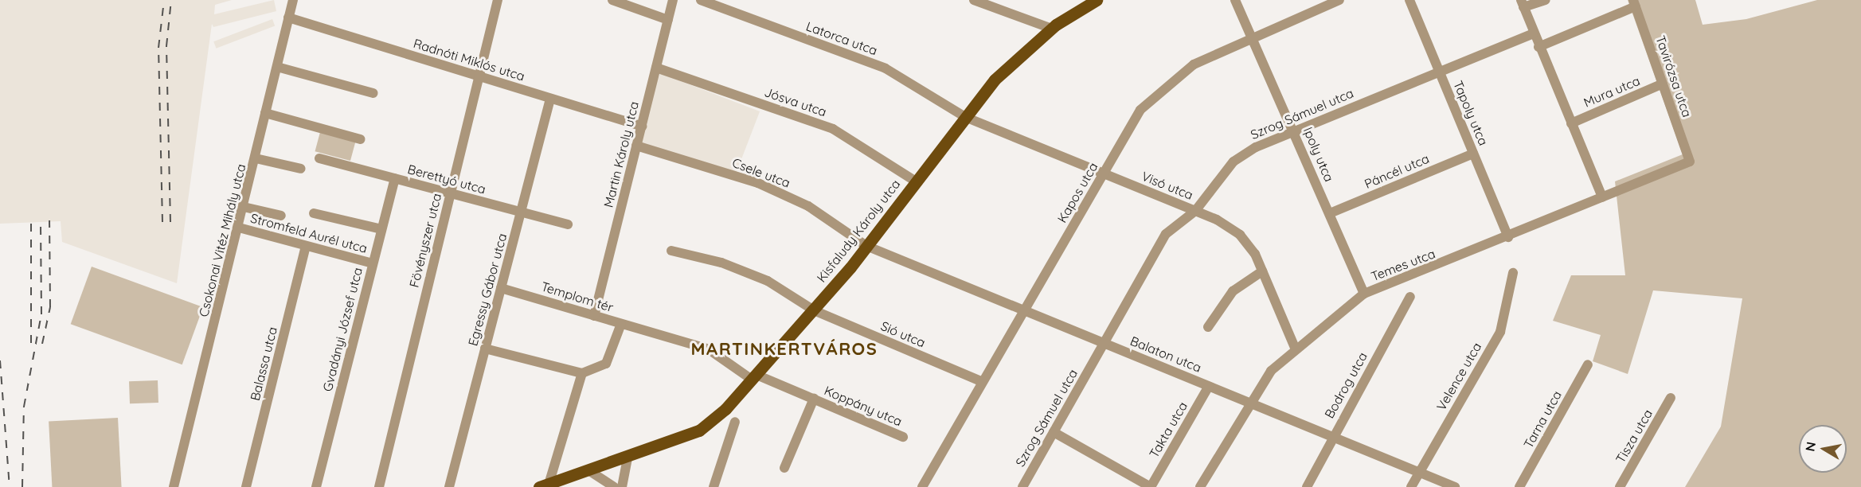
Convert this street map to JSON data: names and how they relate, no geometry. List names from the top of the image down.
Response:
{
  "streets": {
    "main road": ["Kisfaludy Károly utca"],
    "street": [
      "Latorca utca",
      "Radnóti Miklós utca",
      "Tavirózsa utca",
      "Mura utca",
      "Jósva utca",
      "Tapoly utca",
      "Szrog Sámuel utca",
      "Martin Károly utca",
      "Ipoly utca",
      "Páncél utca",
      "Csele utca",
      "Berettyó utca",
      "Visó utca",
      "Kapos utca",
      "Stromfeld Aurél utca",
      "Csokonai Vitéz Mihály utca",
      "Fövényszer utca",
      "Temes utca",
      "Egressy Gábor utca",
      "Templom tér",
      "Gvadányi József utca",
      "Sió utca",
      "Balaton utca",
      "Balassa utca",
      "Velence utca",
      "Bodrog utca",
      "Koppány utca",
      "Tarna utca",
      "Takta utca",
      "Tisza utca"
    ]
  },
  "crossings": [
    ["Latorca utca", "Visó utca"],
    ["Latorca utca", "Kisfaludy Károly utca"],
    ["Radnóti Miklós utca", "Martin Károly utca"],
    ["Radnóti Miklós utca", "Csokonai Vitéz Mihály utca"],
    ["Radnóti Miklós utca", "Fövényszer utca"],
    ["Radnóti Miklós utca", "Egressy Gábor utca"],
    ["Tavirózsa utca", "Mura utca"],
    ["Tavirózsa utca", "Temes utca"],
    ["Jósva utca", "Martin Károly utca"],
    ["Jósva utca", "Kisfaludy Károly utca"],
    ["Tapoly utca", "Szrog Sámuel utca"],
    ["Tapoly utca", "Páncél utca"],
    ["Tapoly utca", "Temes utca"],
    ["Szrog Sámuel utca", "Ipoly utca"],
    ["Szrog Sámuel utca", "Visó utca"],
    ["Szrog Sámuel utca", "Balaton utca"],
    ["Martin Károly utca", "Csele utca"],
    ["Martin Károly utca", "Templom tér"],
    ["Ipoly utca", "Páncél utca"],
    ["Ipoly utca", "Kapos utca"],
    ["Ipoly utca", "Temes utca"],
    ["Csele utca", "Kisfaludy Károly utca"],
    ["Csele utca", "Balaton utca"],
    ["Berettyó utca", "Fövényszer utca"],
    ["Berettyó utca", "Egressy Gábor utca"],
    ["Berettyó utca", "Gvadányi József utca"],
    ["Visó utca", "Kapos utca"],
    ["Visó utca", "Kisfaludy Károly utca"],
    ["Visó utca", "Temes utca"],
    ["Kapos utca", "Sió utca"],
    ["Kapos utca", "Balaton utca"],
    ["Kisfaludy Károly utca", "Sió utca"],
    ["Kisfaludy Károly utca", "Balaton utca"],
    ["Kisfaludy Károly utca", "Koppány utca"],
    ["Stromfeld Aurél utca", "Csokonai Vitéz Mihály utca"],
    ["Stromfeld Aurél utca", "Gvadányi József utca"],
    ["Stromfeld Aurél utca", "Balassa utca"],
    ["Temes utca", "Balaton utca"],
    ["Egressy Gábor utca", "Templom tér"],
    ["Templom tér", "Koppány utca"],
    ["Balaton utca", "Velence utca"],
    ["Balaton utca", "Bodrog utca"],
    ["Balaton utca", "Takta utca"]
  ],
  "districts": ["MARTINKERTVÁROS"],
  "north": "left"
}
